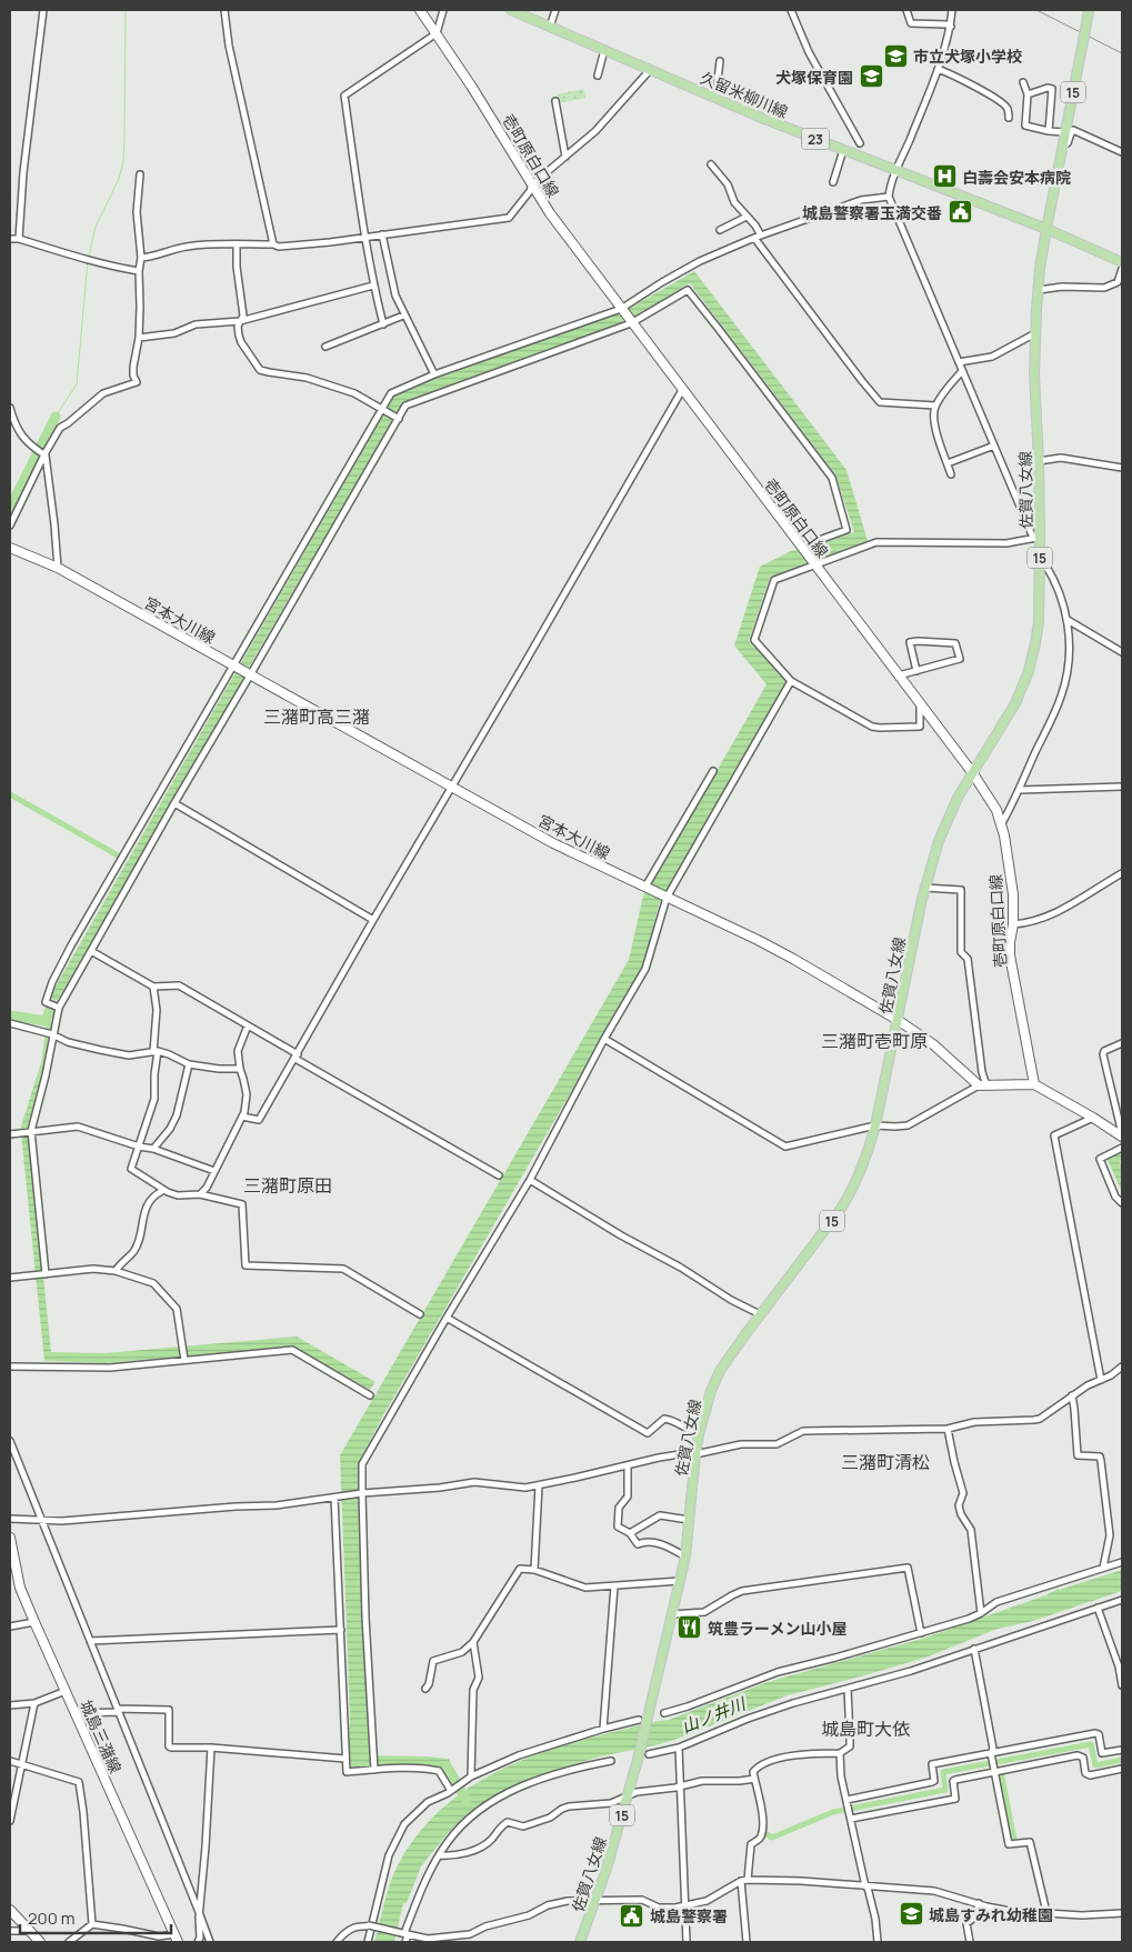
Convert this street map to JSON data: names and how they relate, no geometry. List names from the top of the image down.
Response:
{
  "streets": {
    "main road": [
      "15",
      "久留米柳川線",
      "23",
      "壱町原白口線",
      "佐賀八女線",
      "宮本大川線",
      "城島三潴線"
    ]
  },
  "crossings": [
    ["久留米柳川線", "佐賀八女線"],
    ["壱町原白口線", "佐賀八女線"],
    ["佐賀八女線", "宮本大川線"]
  ],
  "districts": [
    "三潴町高三潴",
    "三潴町壱町原",
    "三潴町原田",
    "三潴町清松",
    "城島町大依"
  ],
  "water": ["山ノ井川"],
  "places": {
    "school or university": ["市立犬塚小学校", "犬塚保育園", "城島すみれ幼稚園"],
    "hospital": ["白壽会安本病院"],
    "public building": ["城島警察署玉満交番", "城島警察署"],
    "restaurant": ["筑豊ラーメン山小屋"]
  },
  "scale_bar": "200 m"
}
